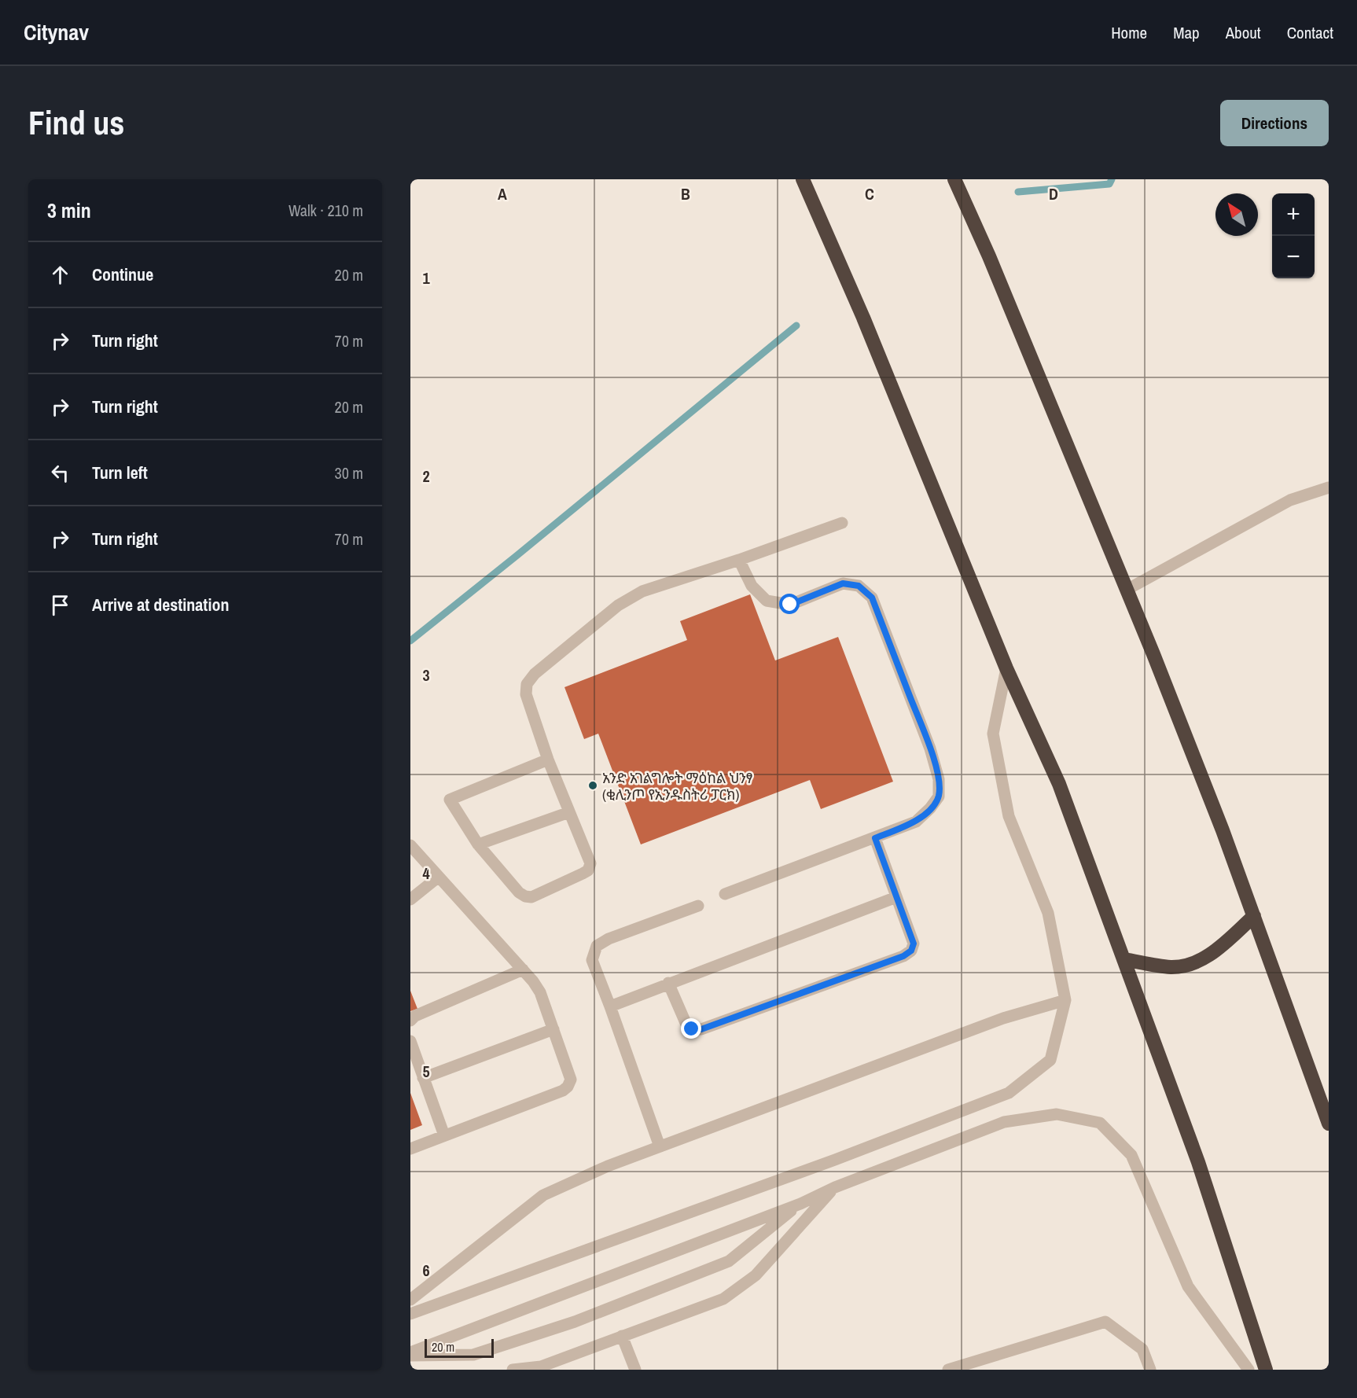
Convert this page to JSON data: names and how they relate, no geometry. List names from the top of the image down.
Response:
{
  "places": ["አንድ አገልግሎት ማዕከል ህንፃ (ቂሊንጦ የኢንዱስትሪ ፓርክ)"],
  "scale_bar": "20 m",
  "north": "top left",
  "page": {
    "header": "Citynav",
    "nav": [
      "Home",
      "Map",
      "About",
      "Contact"
    ],
    "buttons": "Directions",
    "title": "Find us",
    "heading": ["3 min", "Walk · 210 m"],
    "map_buttons": ["+", "−"],
    "list": [
      ["Continue", "20 m"],
      ["Turn right", "70 m"],
      ["Turn right", "20 m"],
      ["Turn left", "30 m"],
      ["Turn right", "70 m"],
      "Arrive at destination"
    ],
    "scale": "20 m"
  },
  "grid": {
    "columns": [
      "A",
      "B",
      "C",
      "D"
    ],
    "rows": [
      "1",
      "2",
      "3",
      "4",
      "5",
      "6"
    ]
  }
}
